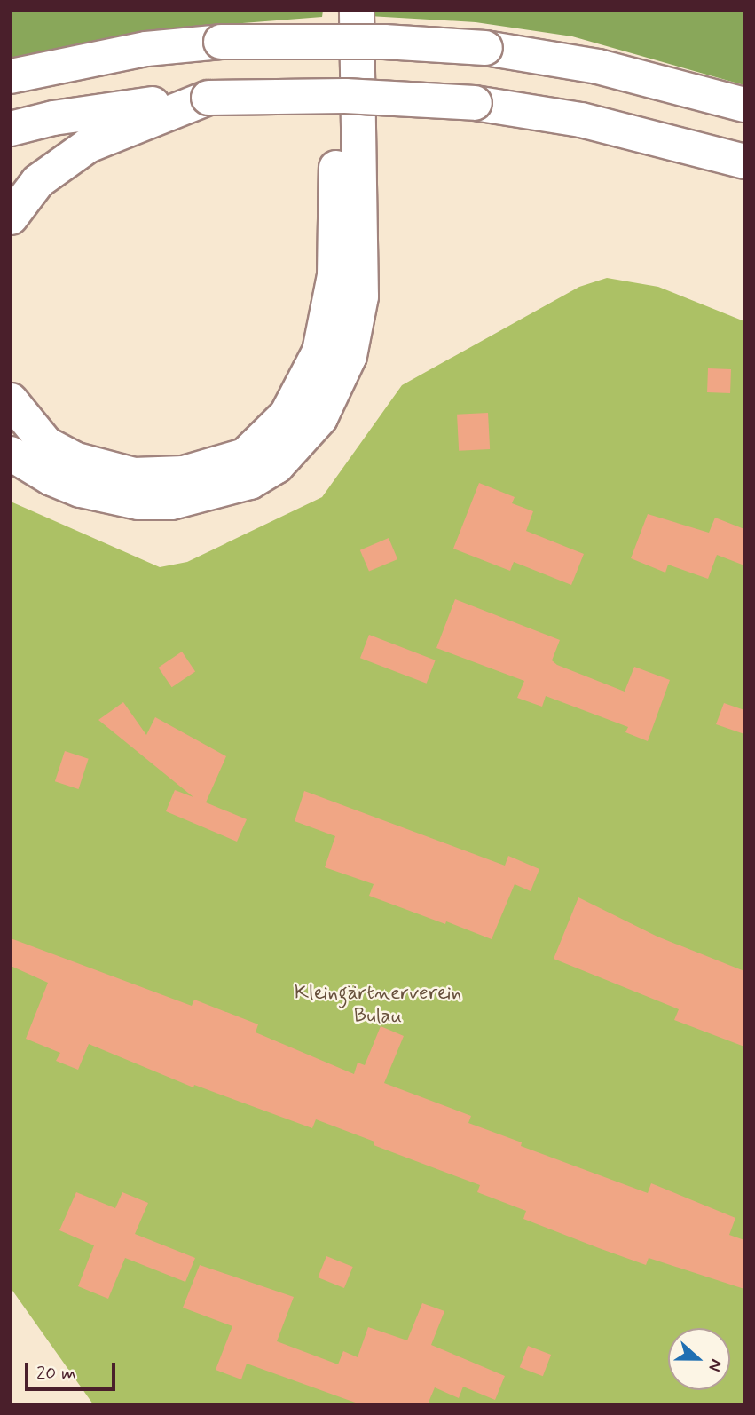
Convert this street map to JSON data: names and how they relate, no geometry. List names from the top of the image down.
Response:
{
  "parks": ["Kleingärtnerverein Bulau"],
  "scale_bar": "20 m",
  "north": "right"
}
